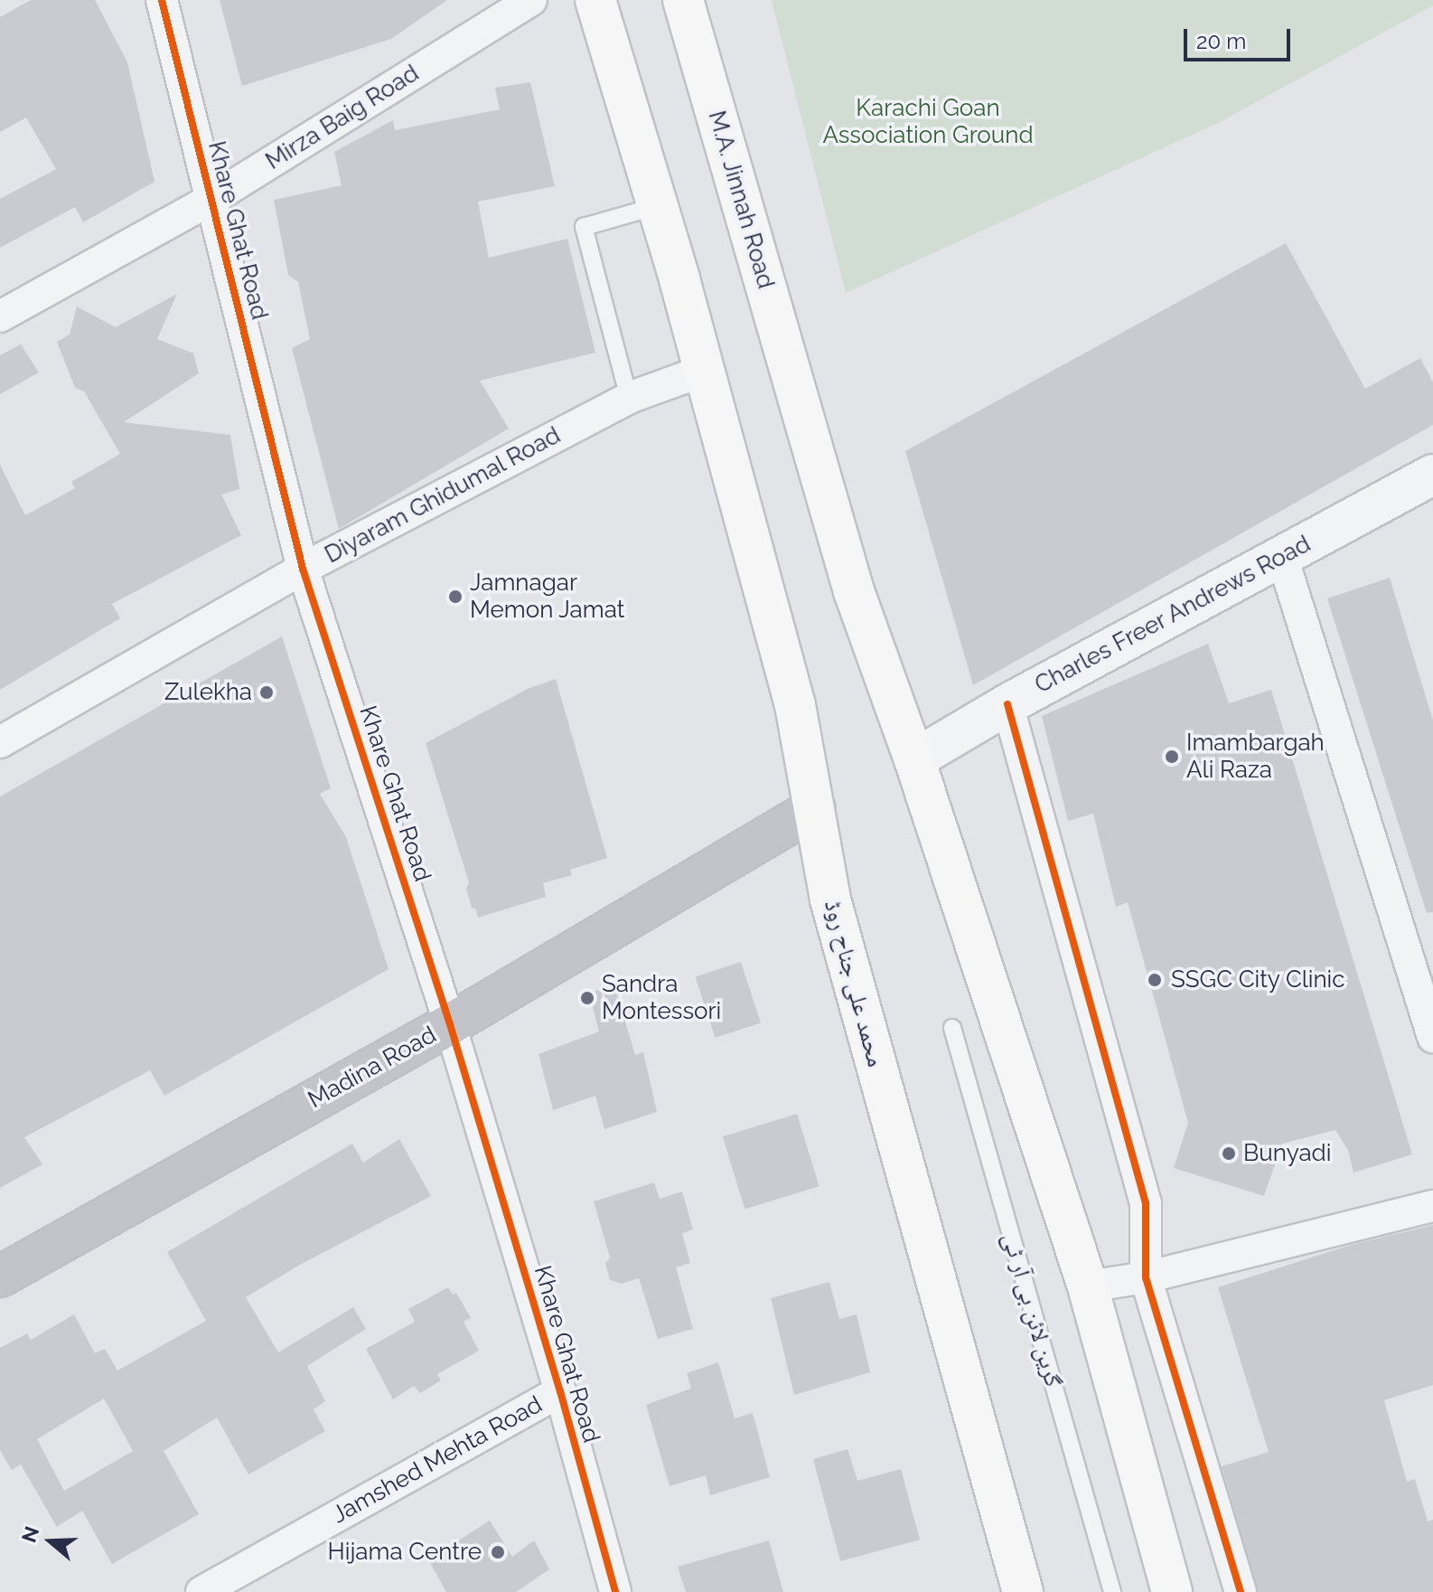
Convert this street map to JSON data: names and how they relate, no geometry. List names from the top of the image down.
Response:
{
  "streets": {
    "highway": ["M.A. Jinnah Road", "محمد علی جناح روڈ"],
    "main road": ["Madina Road"],
    "street": [
      "Mirza Baig Road",
      "Khare Ghat Road",
      "Diyaram Ghidumal Road",
      "Charles Freer Andrews Road",
      "Jamshed Mehta Road"
    ],
    "lane": ["گرین لائن بی آر ٹی"]
  },
  "crossings": [
    ["Mirza Baig Road", "Khare Ghat Road"],
    ["M.A. Jinnah Road", "Charles Freer Andrews Road"],
    ["Khare Ghat Road", "Diyaram Ghidumal Road"],
    ["Khare Ghat Road", "Madina Road"],
    ["Khare Ghat Road", "Jamshed Mehta Road"],
    ["Diyaram Ghidumal Road", "محمد علی جناح روڈ"],
    ["محمد علی جناح روڈ", "Madina Road"]
  ],
  "parks": ["Karachi Goan Association Ground"],
  "places": [
    "Jamnagar Memon Jamat",
    "Zulekha",
    "Imambargah Ali Raza",
    "SSGC City Clinic",
    "Sandra Montessori",
    "Bunyadi",
    "Hijama Centre"
  ],
  "scale_bar": "20 m",
  "north": "left"
}
